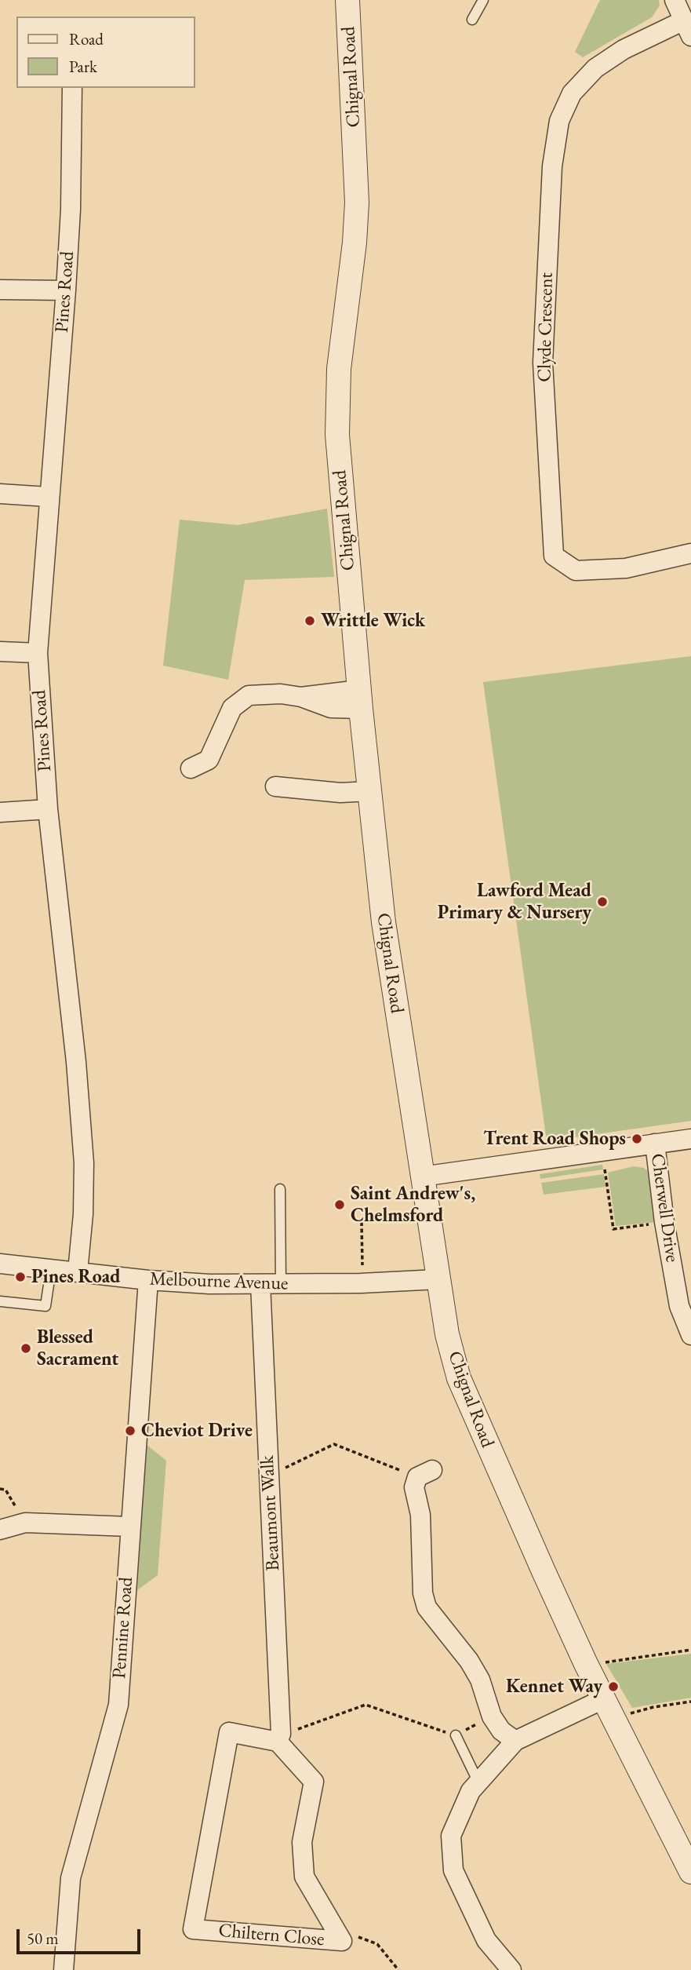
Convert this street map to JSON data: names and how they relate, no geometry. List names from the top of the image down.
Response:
{
  "streets": {
    "street": [
      "Chignal Road",
      "Pines Road",
      "Clyde Crescent",
      "Cherwell Drive",
      "Melbourne Avenue",
      "Beaumont Walk",
      "Pennine Road",
      "Chiltern Close"
    ]
  },
  "crossings": [
    ["Chignal Road", "Melbourne Avenue"],
    ["Pines Road", "Melbourne Avenue"],
    ["Melbourne Avenue", "Beaumont Walk"],
    ["Melbourne Avenue", "Pennine Road"],
    ["Beaumont Walk", "Chiltern Close"]
  ],
  "places": [
    "Writtle Wick",
    "Lawford Mead Primary & Nursery",
    "Trent Road Shops",
    "Saint Andrew's, Chelmsford",
    "Pines Road",
    "Blessed Sacrament",
    "Cheviot Drive",
    "Kennet Way"
  ],
  "legend": ["Road", "Park"],
  "scale_bar": "50 m"
}
